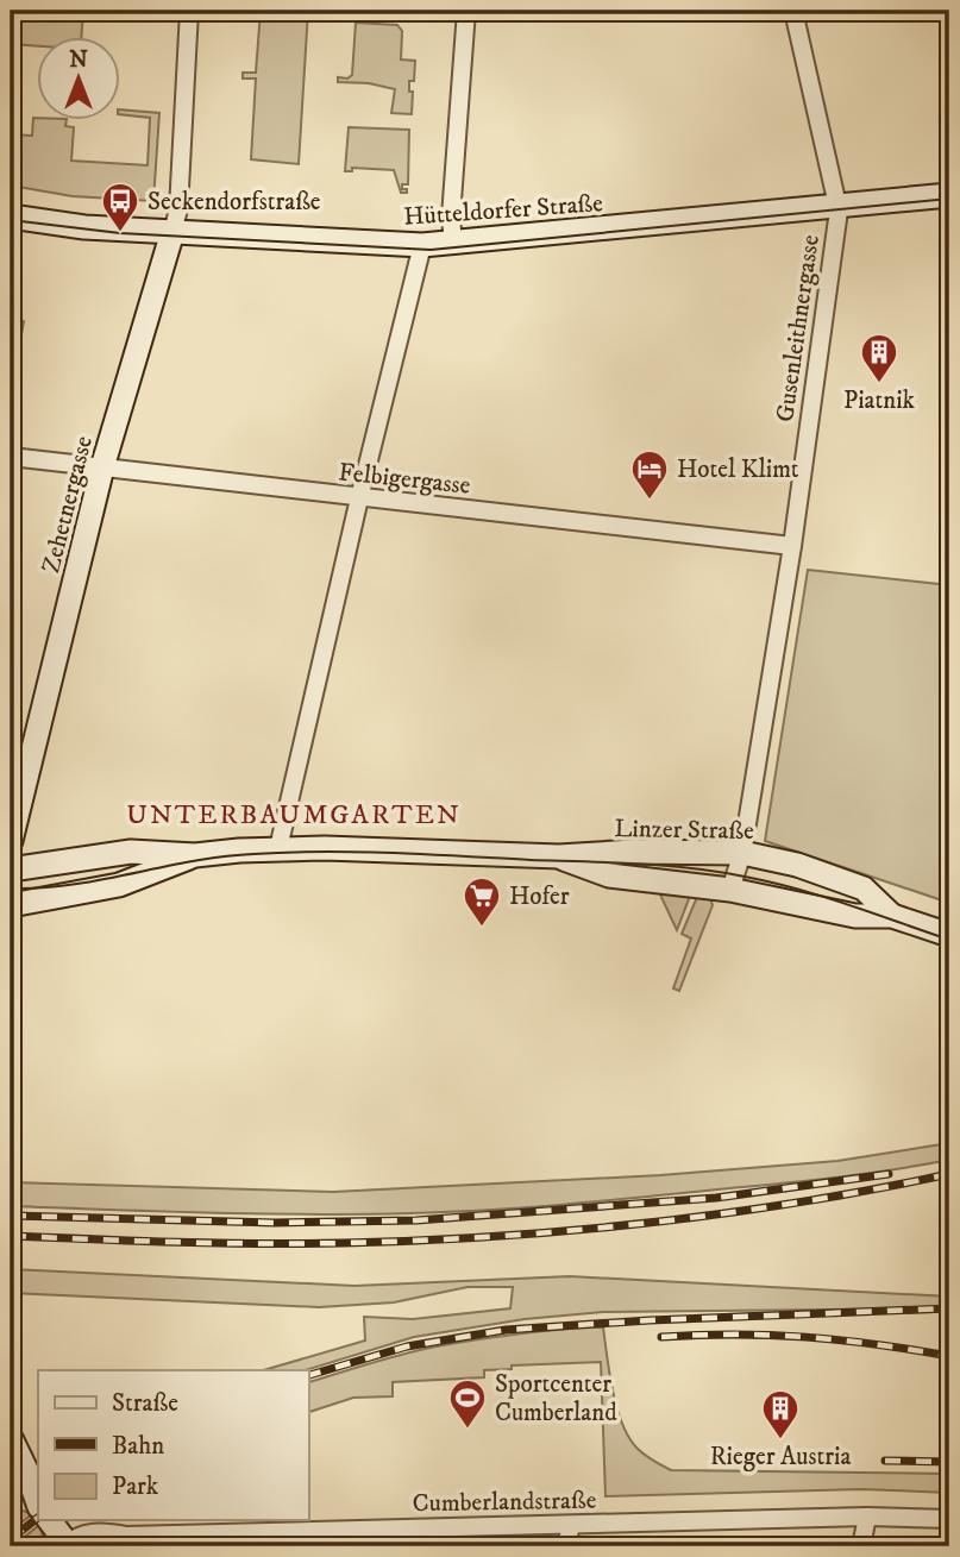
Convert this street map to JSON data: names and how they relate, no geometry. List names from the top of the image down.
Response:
{
  "streets": {
    "main road": ["Hütteldorfer Straße", "Zehetnergasse", "Linzer Straße"],
    "street": ["Gusenleithnergasse", "Felbigergasse", "Cumberlandstraße"]
  },
  "crossings": [
    ["Hütteldorfer Straße", "Gusenleithnergasse"],
    ["Hütteldorfer Straße", "Zehetnergasse"],
    ["Gusenleithnergasse", "Felbigergasse"],
    ["Gusenleithnergasse", "Linzer Straße"],
    ["Felbigergasse", "Zehetnergasse"]
  ],
  "districts": ["UNTERBAUMGARTEN"],
  "places": {
    "bus stop": ["Seckendorfstraße"],
    "building": ["Piatnik", "Rieger Austria"],
    "hotel": ["Hotel Klimt"],
    "supermarket": ["Hofer"],
    "sports": ["Sportcenter Cumberland"]
  },
  "legend": ["Straße", "Bahn", "Park"],
  "north": "top"
}
